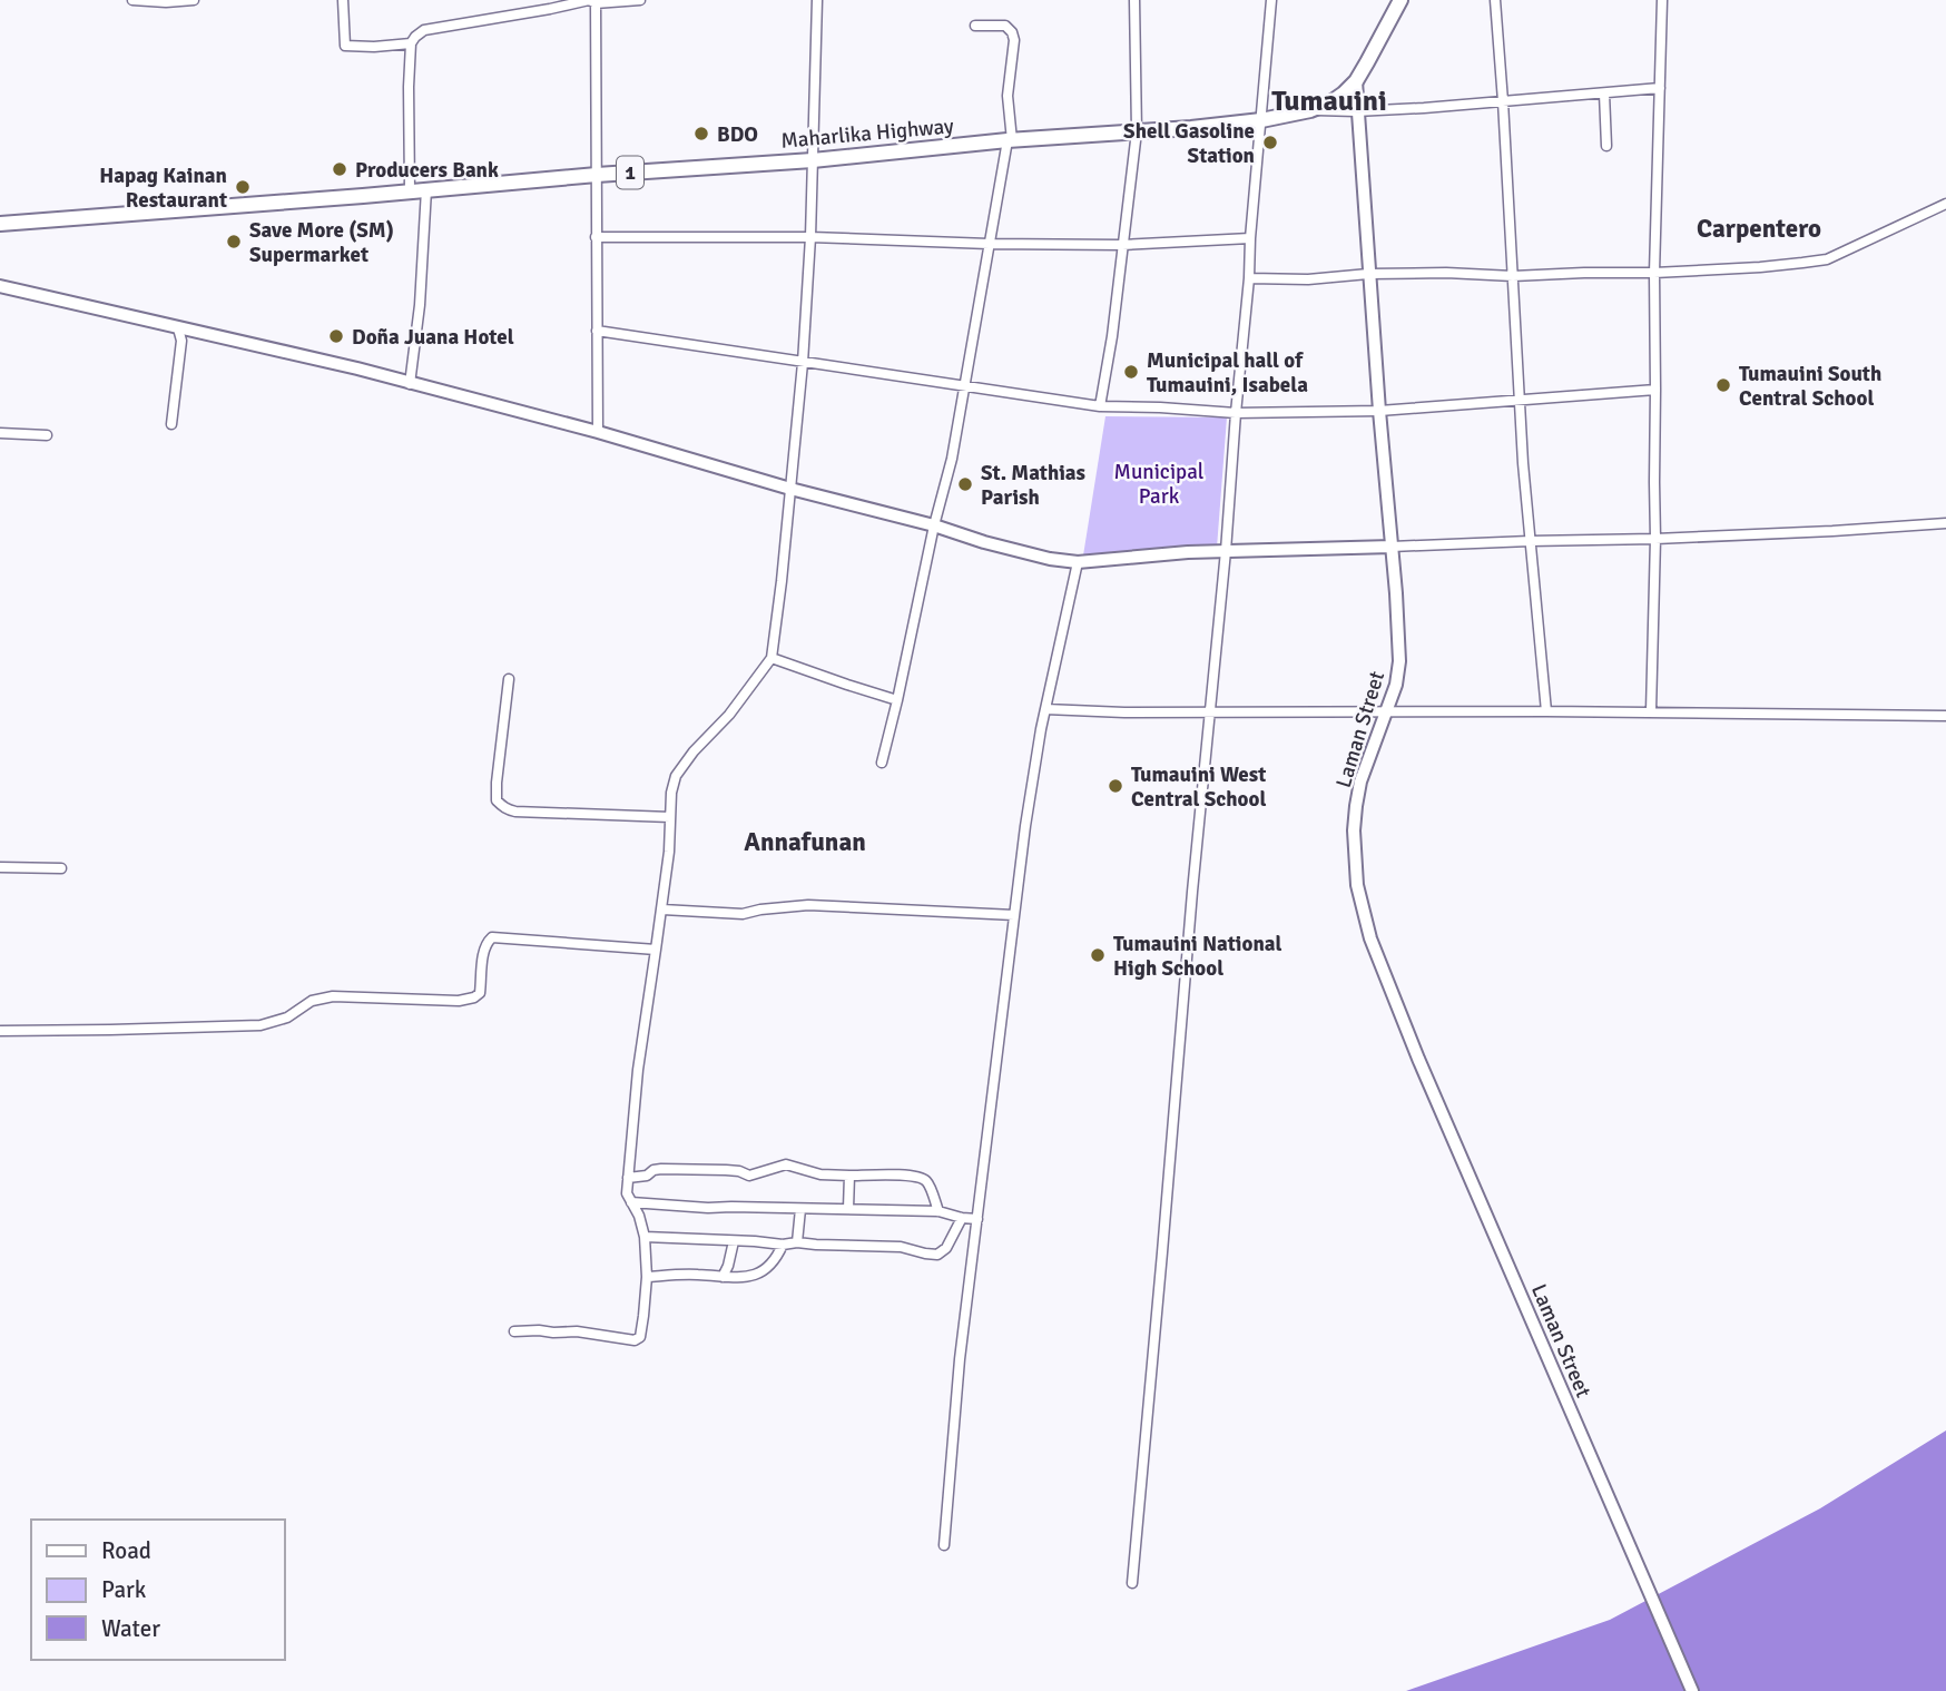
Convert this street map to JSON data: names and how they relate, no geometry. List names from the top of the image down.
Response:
{
  "streets": {
    "main road": ["Maharlika Highway", "1", "Laman Street"]
  },
  "crossings": [
    ["Maharlika Highway", "Laman Street"]
  ],
  "districts": ["Tumauini", "Carpentero", "Annafunan"],
  "parks": ["Municipal Park"],
  "places": [
    "BDO",
    "Shell Gasoline Station",
    "Producers Bank",
    "Hapag Kainan Restaurant",
    "Save More (SM) Supermarket",
    "Doña Juana Hotel",
    "Municipal hall of Tumauini, Isabela",
    "Tumauini South Central School",
    "St. Mathias Parish",
    "Tumauini West Central School",
    "Tumauini National High School"
  ],
  "legend": ["Road", "Park", "Water"]
}
